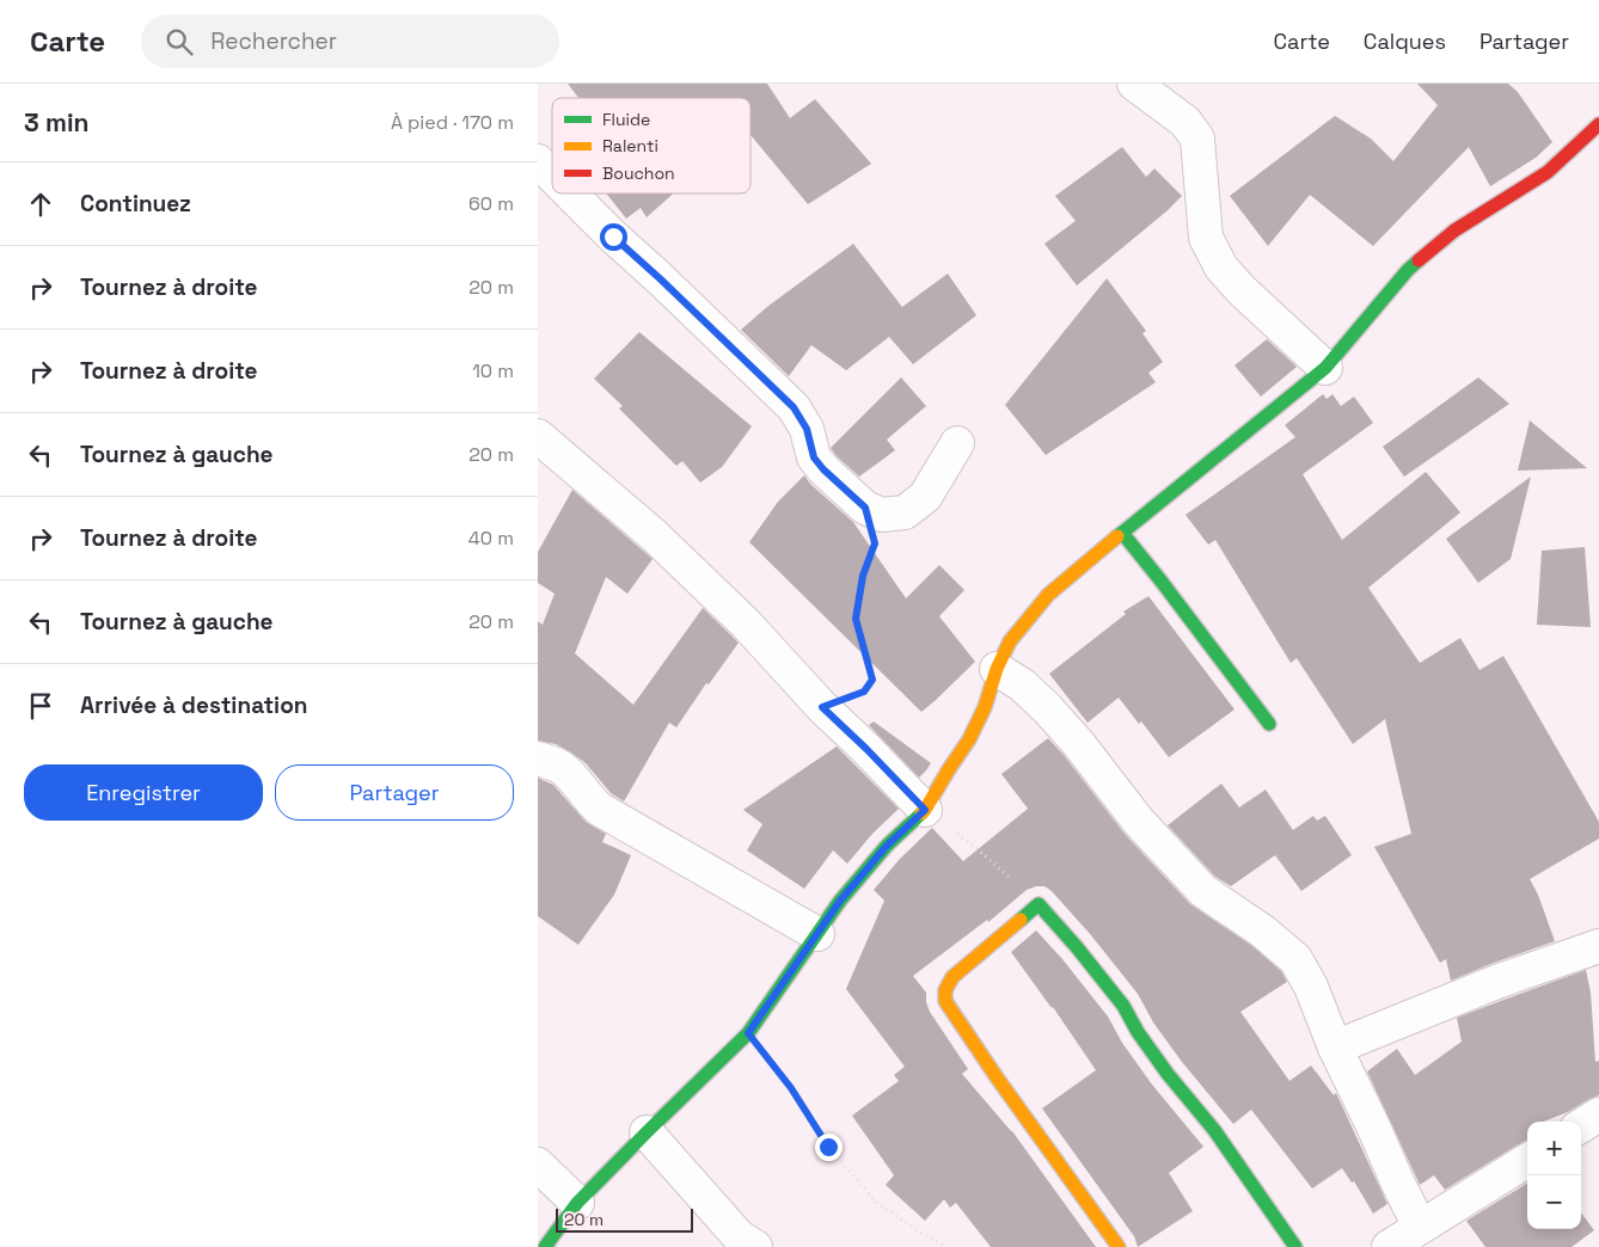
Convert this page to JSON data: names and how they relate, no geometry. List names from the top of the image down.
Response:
{
  "legend": ["Fluide", "Ralenti", "Bouchon"],
  "scale_bar": "20 m",
  "page": {
    "header": "Carte",
    "search": "Rechercher",
    "nav": ["Carte", "Calques", "Partager"],
    "heading": ["3 min", "À pied · 170 m"],
    "list": [
      ["Continuez", "60 m"],
      ["Tournez à droite", "20 m"],
      ["Tournez à droite", "10 m"],
      ["Tournez à gauche", "20 m"],
      ["Tournez à droite", "40 m"],
      ["Tournez à gauche", "20 m"],
      "Arrivée à destination"
    ],
    "buttons": ["Enregistrer", "Partager"],
    "map_buttons": ["+", "−"],
    "scale": "20 m"
  }
}
